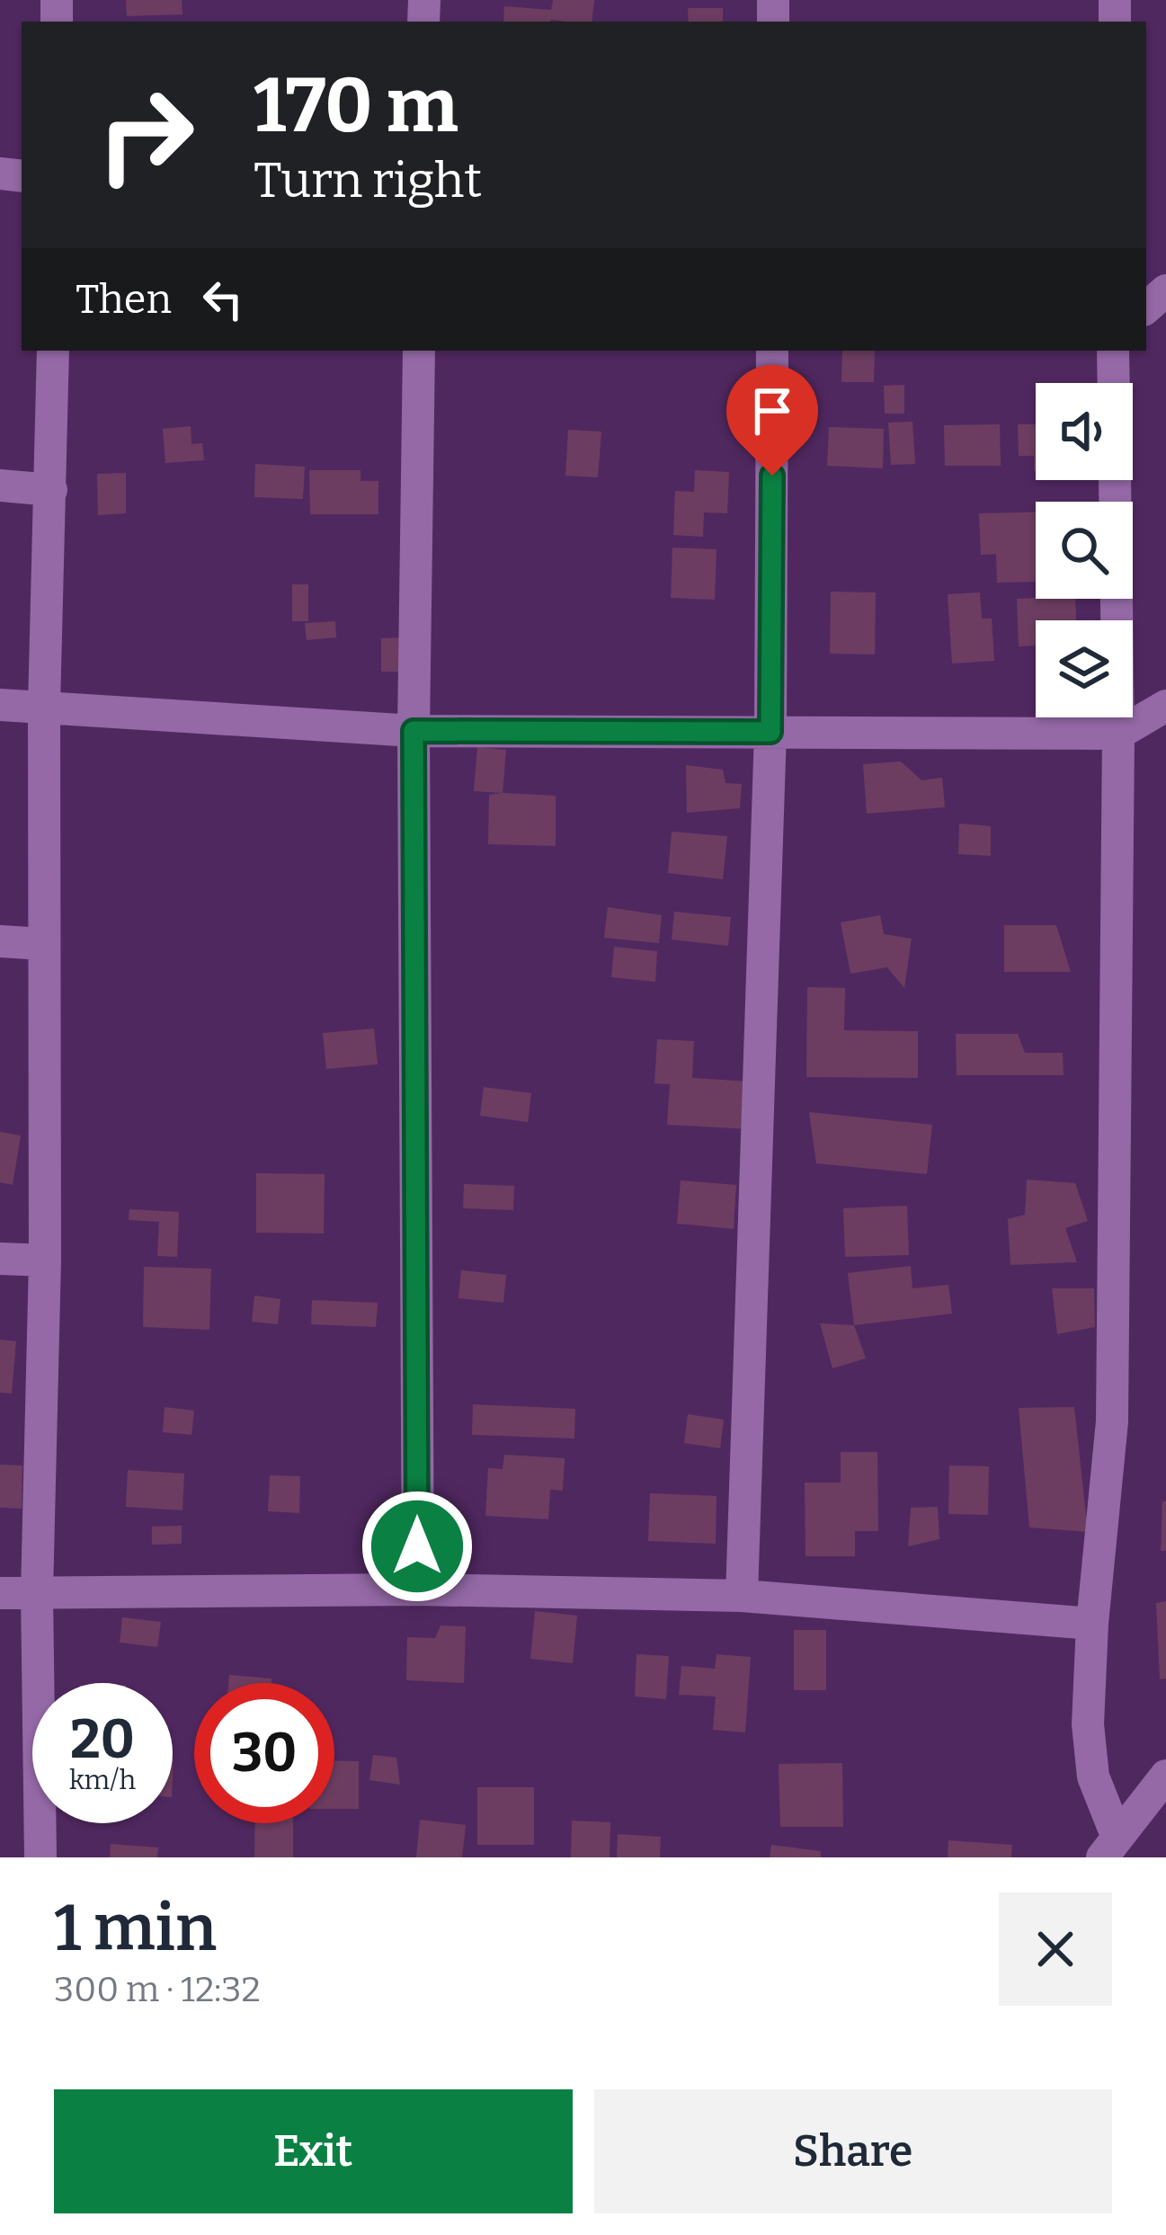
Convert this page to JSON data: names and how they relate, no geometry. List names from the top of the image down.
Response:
{
  "page": {
    "turn": ["170 m", "Turn right"],
    "then": "Then",
    "speed": "20 km/h",
    "limit": "30",
    "heading": ["1 min", "300 m · 12:32"],
    "buttons": ["Exit", "Share"]
  }
}
